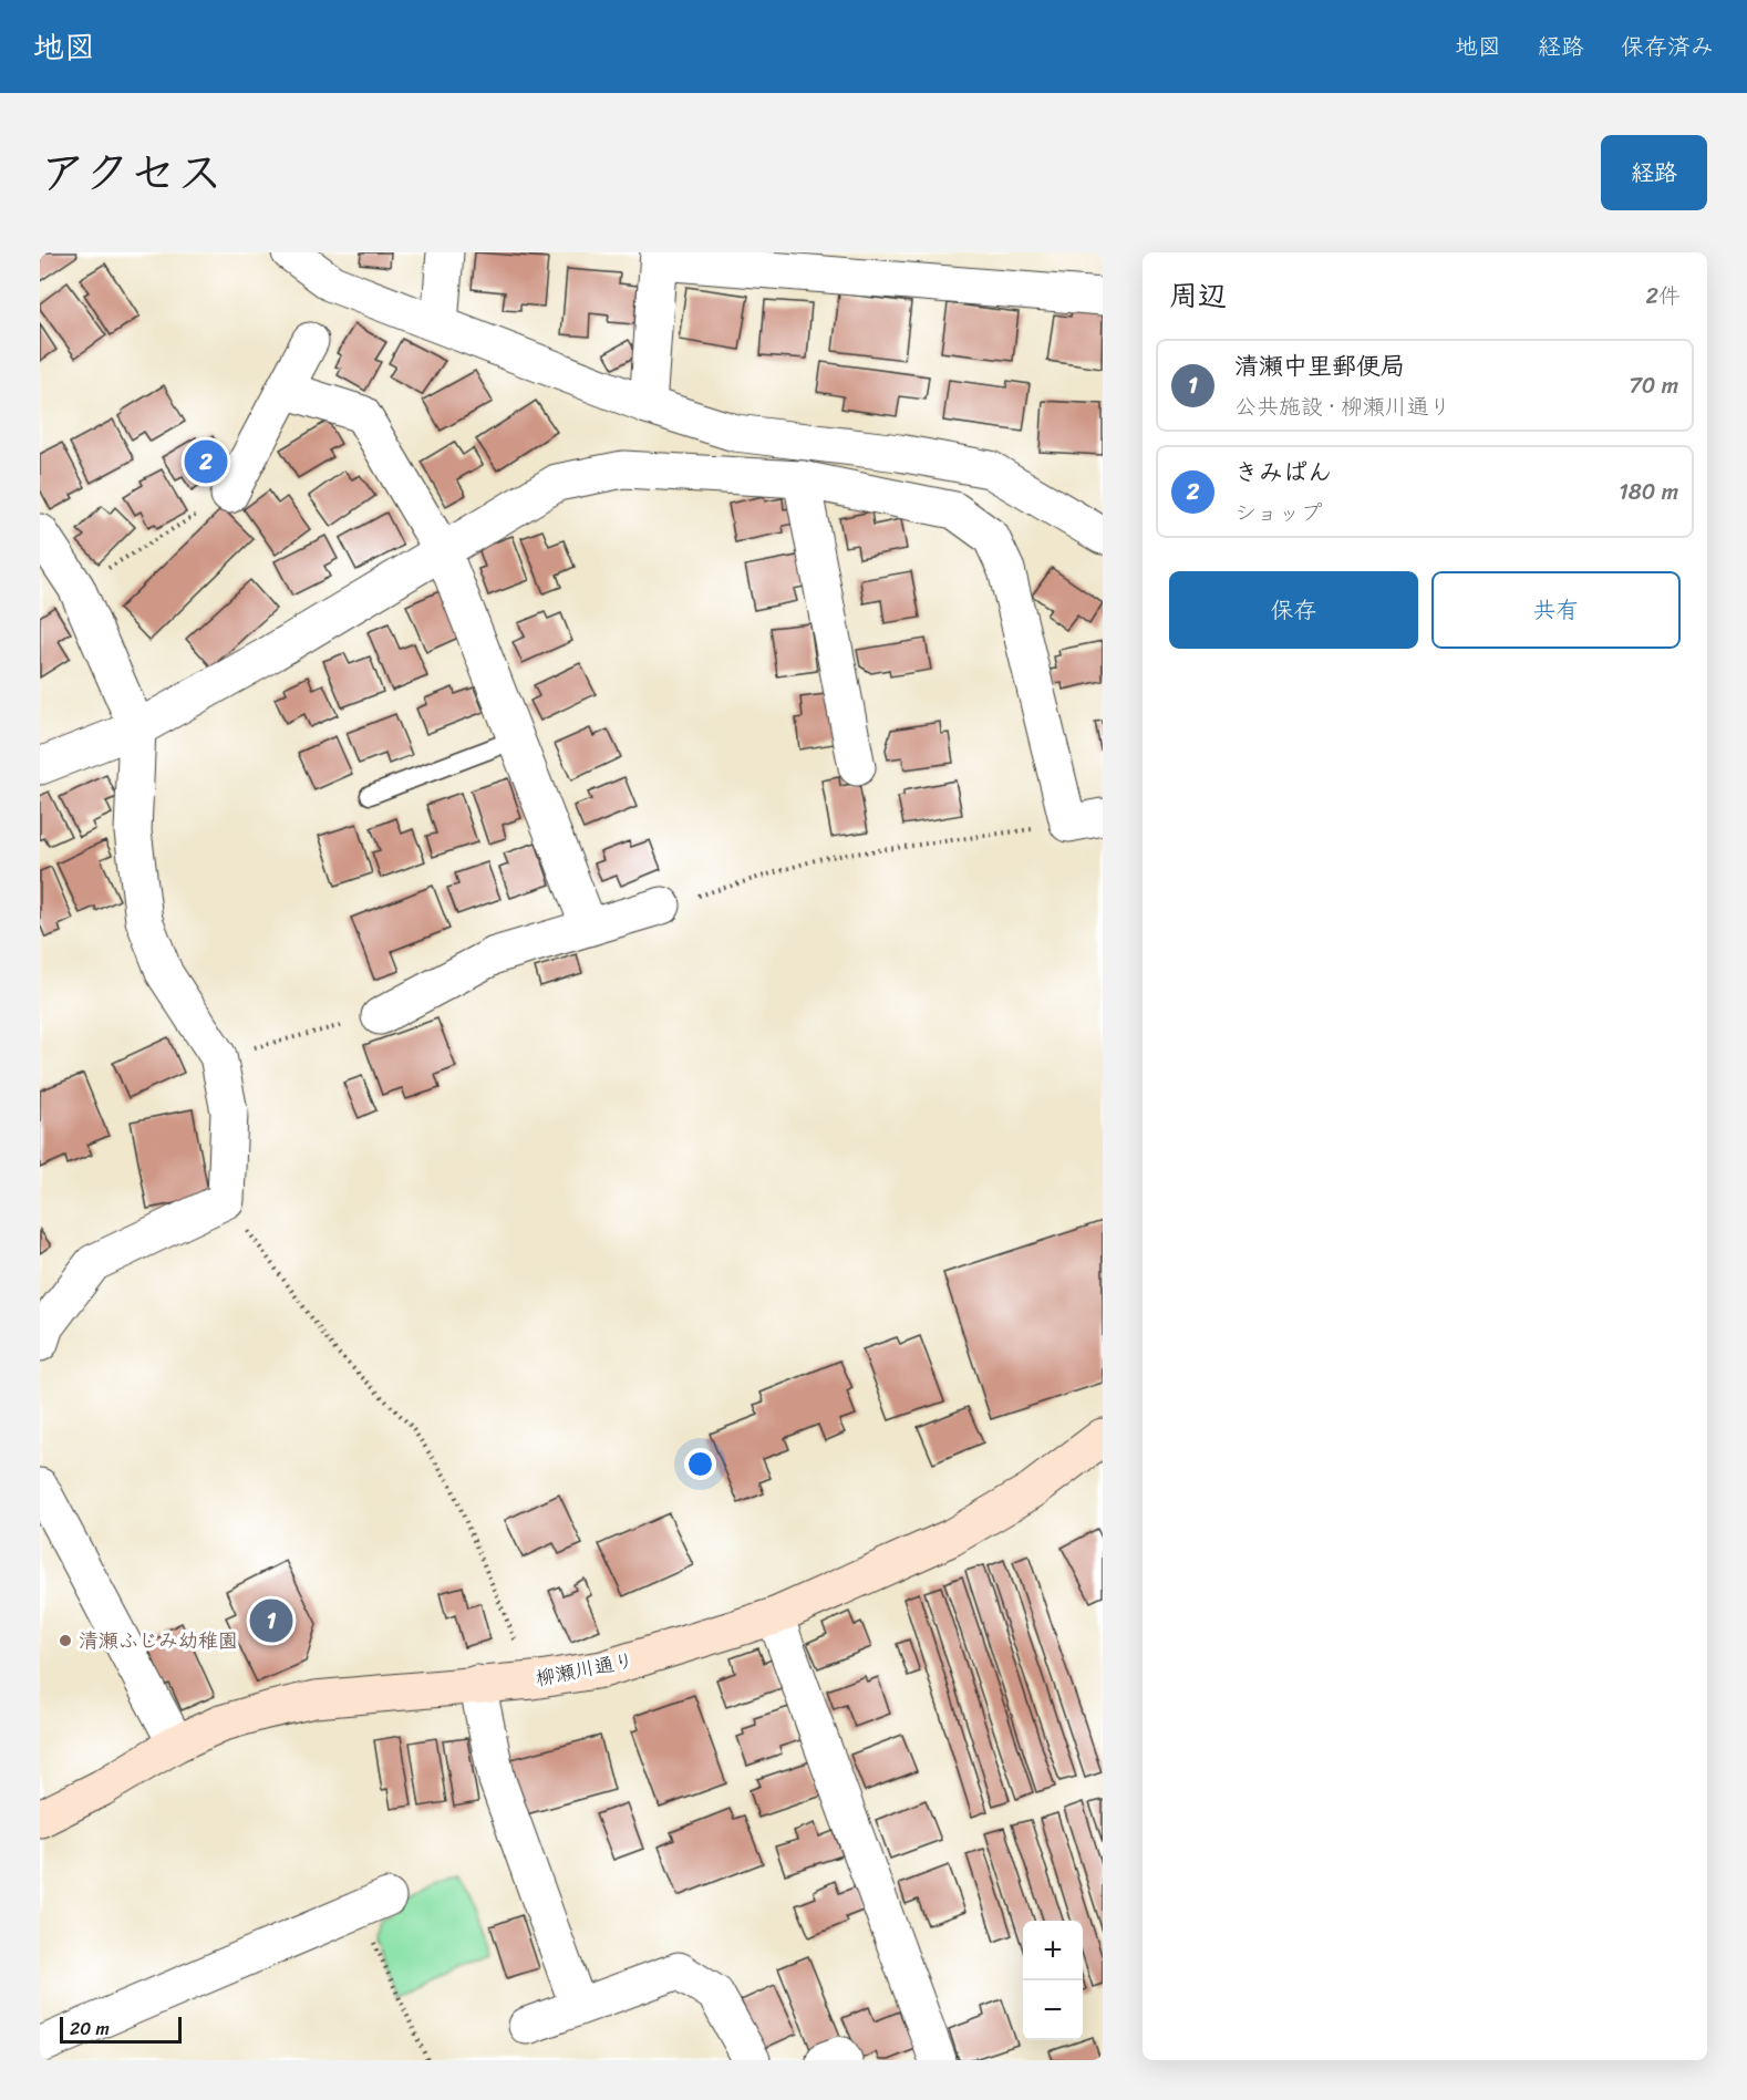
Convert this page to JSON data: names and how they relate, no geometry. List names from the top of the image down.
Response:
{
  "streets": {
    "street": ["柳瀬川通り"]
  },
  "places": ["清瀬ふじみ幼稚園"],
  "scale_bar": "20 m",
  "page": {
    "header": "地図",
    "nav": ["地図", "経路", "保存済み"],
    "title": "アクセス",
    "buttons": [
      "経路",
      ["保存", "共有"]
    ],
    "heading": ["周辺", "2件"],
    "list": [
      {
        "mark": "1",
        "name": "清瀬中里郵便局",
        "note": "公共施設 · 柳瀬川通り",
        "value": "70 m"
      },
      {
        "mark": "2",
        "name": "きみぱん",
        "note": "ショップ",
        "value": "180 m"
      }
    ],
    "pins": ["2", "1"],
    "map_buttons": ["+", "−"],
    "scale": "20 m"
  }
}
